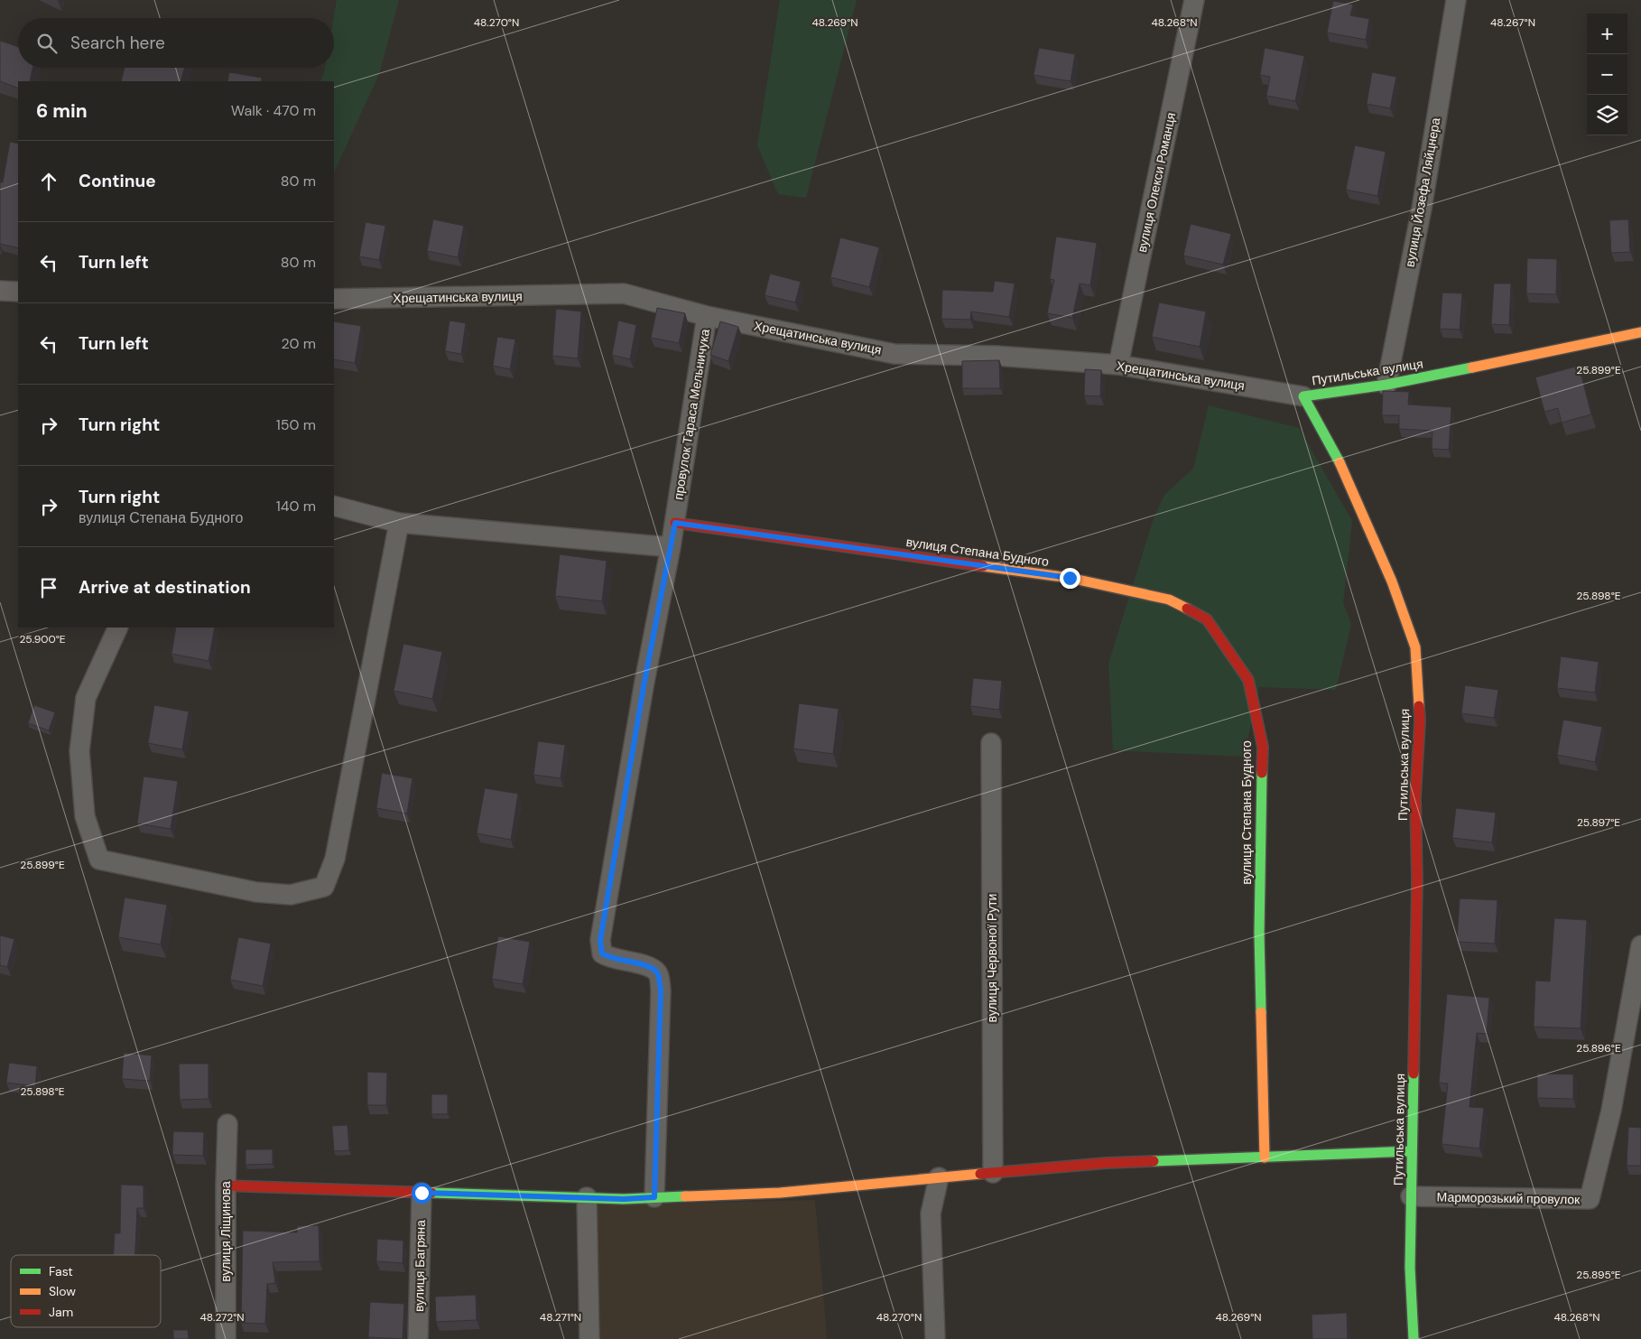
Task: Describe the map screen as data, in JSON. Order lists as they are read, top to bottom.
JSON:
{
  "streets": {
    "street": [
      "вулиця Олекси Романця",
      "вулиця Йозефа Ляйцнера",
      "Хрещатинська вулиця",
      "Путильська вулиця",
      "провулок Тараса Мельничука",
      "вулиця Степана Будного",
      "вулиця Червоної Рути",
      "Марморозький провулок",
      "вулиця Ліщинова",
      "вулиця Багряна"
    ]
  },
  "crossings": [
    ["вулиця Олекси Романця", "Хрещатинська вулиця"],
    ["вулиця Йозефа Ляйцнера", "Путильська вулиця"],
    ["Хрещатинська вулиця", "Путильська вулиця"],
    ["Хрещатинська вулиця", "провулок Тараса Мельничука"],
    ["Путильська вулиця", "Марморозький провулок"],
    ["провулок Тараса Мельничука", "вулиця Степана Будного"]
  ],
  "legend": ["Fast", "Slow", "Jam"],
  "page": {
    "map_buttons": ["+", "−"],
    "search": "Search here",
    "heading": ["6 min", "Walk · 470 m"],
    "list": [
      ["Continue", "80 m"],
      ["Turn left", "80 m"],
      ["Turn left", "20 m"],
      ["Turn right", "150 m"],
      ["Turn right", "вулиця Степана Будного", "140 m"],
      "Arrive at destination"
    ]
  },
  "coordinates": [
    "48.270°N",
    "48.269°N",
    "48.268°N",
    "48.267°N",
    "25.899°E",
    "25.898°E",
    "25.900°E",
    "25.897°E",
    "25.896°E",
    "25.895°E",
    "48.272°N",
    "48.271°N"
  ]
}
